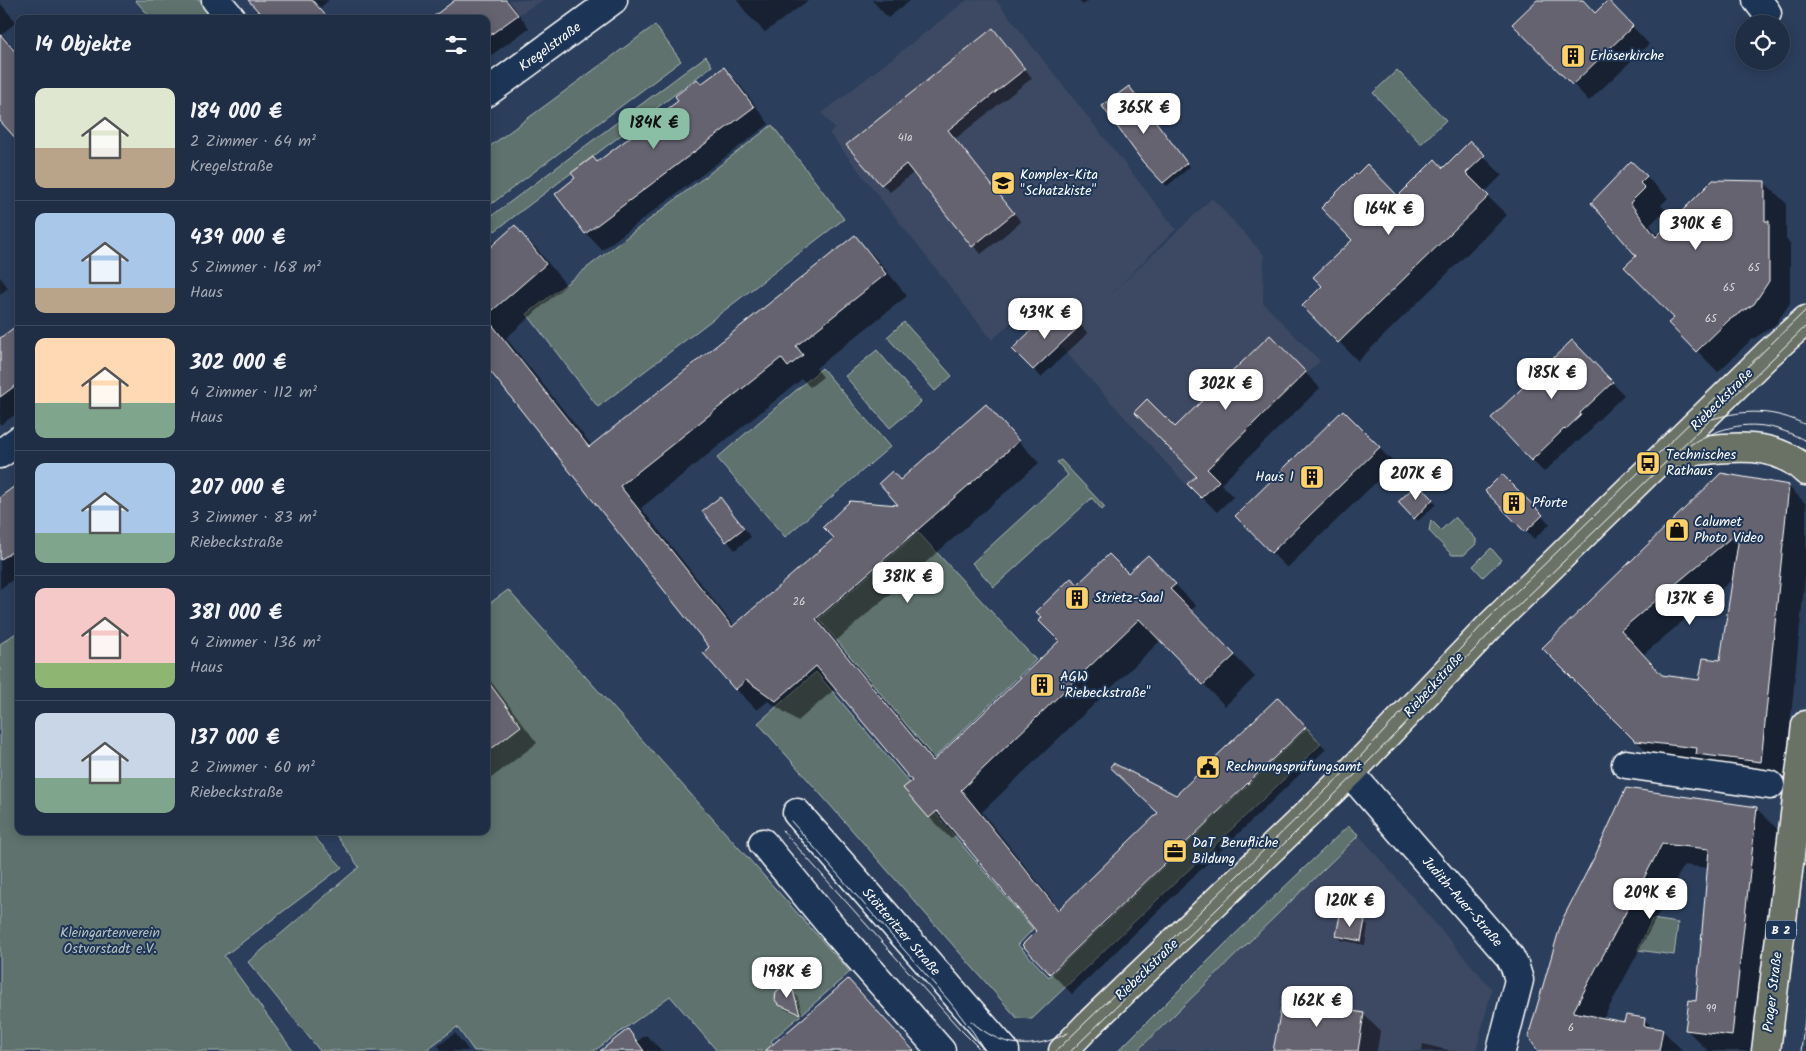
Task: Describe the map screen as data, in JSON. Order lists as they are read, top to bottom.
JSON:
{
  "streets": {
    "main road": ["Riebeckstraße", "B 2", "Prager Straße"],
    "street": ["Kregelstraße", "Judith-Auer-Straße", "Stötteritzer Straße"]
  },
  "crossings": [
    ["Riebeckstraße", "Judith-Auer-Straße"]
  ],
  "parks": ["Kleingartenverein Ostvorstadt e.V."],
  "places": {
    "building": [
      "Erlöserkirche",
      "Haus 1",
      "Pforte",
      "Strietz-Saal",
      "AGW \"Riebeckstraße\""
    ],
    "school or university": ["Komplex-Kita \"Schatzkiste\""],
    "bus stop": ["Technisches Rathaus"],
    "shop": ["Calumet Photo Video"],
    "public building": ["Rechnungsprüfungsamt"],
    "office": ["DaT Berufliche Bildung"]
  },
  "house_numbers": [
    "41a",
    "65",
    "65",
    "65",
    "26",
    "99",
    "6"
  ],
  "page": {
    "heading": "14 Objekte",
    "list": [
      {
        "name": "184 000 €",
        "note": "2 Zimmer · 64 m² · Kregelstraße"
      },
      {
        "name": "439 000 €",
        "note": "5 Zimmer · 168 m² · Haus"
      },
      {
        "name": "302 000 €",
        "note": "4 Zimmer · 112 m² · Haus"
      },
      {
        "name": "207 000 €",
        "note": "3 Zimmer · 83 m² · Riebeckstraße"
      },
      {
        "name": "381 000 €",
        "note": "4 Zimmer · 136 m² · Haus"
      },
      {
        "name": "137 000 €",
        "note": "2 Zimmer · 60 m² · Riebeckstraße"
      }
    ],
    "price": [
      "365K €",
      "184K €",
      "164K €",
      "390K €",
      "439K €",
      "185K €",
      "302K €",
      "207K €",
      "381K €",
      "137K €",
      "209K €",
      "120K €",
      "198K €",
      "162K €"
    ]
  }
}
